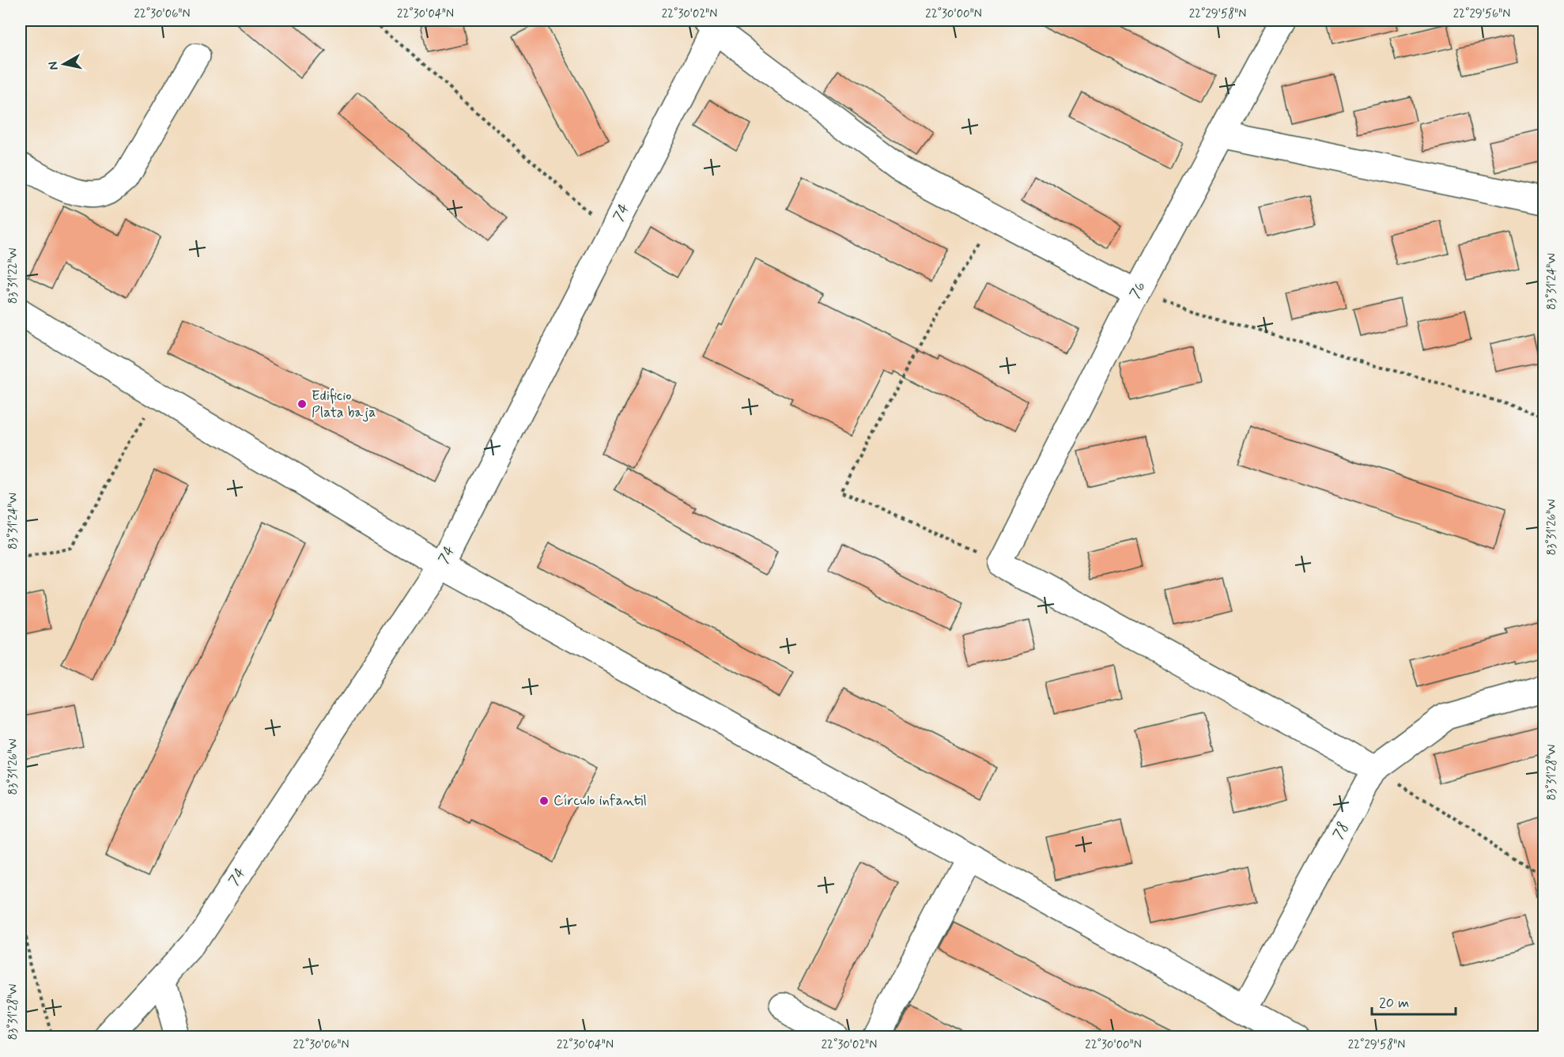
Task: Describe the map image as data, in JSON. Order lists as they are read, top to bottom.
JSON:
{
  "streets": {
    "street": ["74", "76", "78"]
  },
  "places": ["Edificio Plata baja", "Círculo infantil"],
  "scale_bar": "20 m",
  "north": "left",
  "coordinates": [
    "22°30'06\"N",
    "22°30'04\"N",
    "22°30'02\"N",
    "22°30'00\"N",
    "22°29'58\"N",
    "22°29'56\"N",
    "83°31'22\"W",
    "83°31'24\"W",
    "83°31'26\"W",
    "83°31'28\"W"
  ]
}
